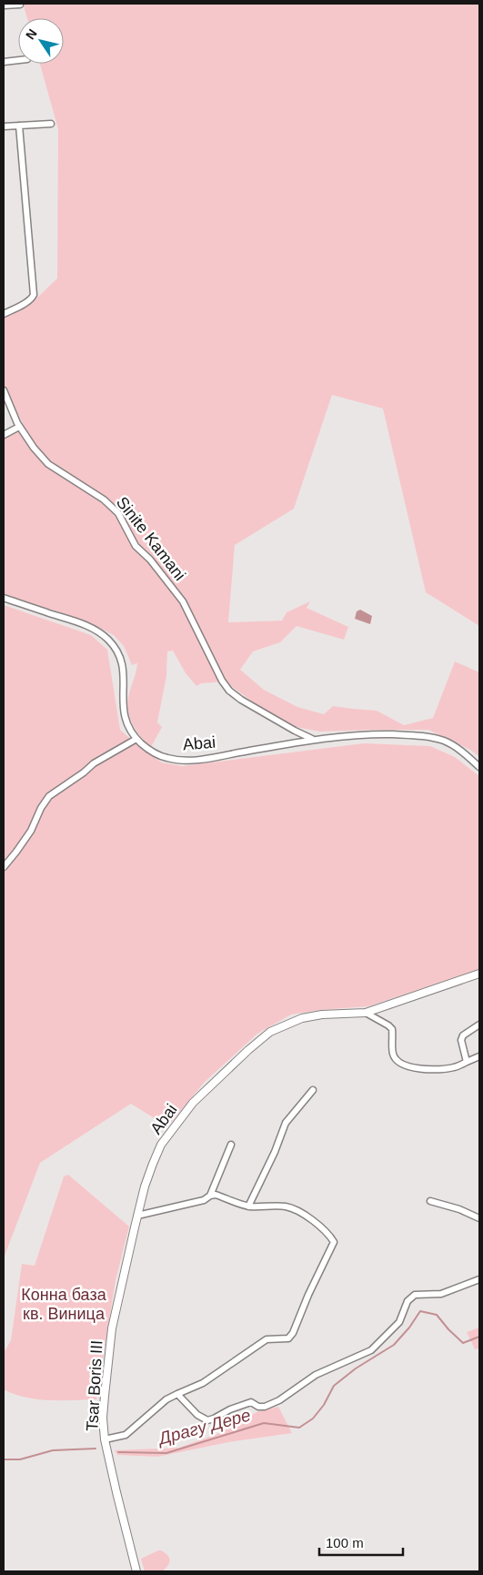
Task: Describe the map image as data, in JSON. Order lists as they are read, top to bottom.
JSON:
{
  "streets": {
    "street": ["Sinite Kamani", "Abai", "Tsar Boris III"]
  },
  "crossings": [
    ["Sinite Kamani", "Abai"],
    ["Abai", "Tsar Boris III"]
  ],
  "water": ["Драгу Дере"],
  "parks": ["Конна база кв. Виница"],
  "scale_bar": "100 m",
  "north": "top left"
}
